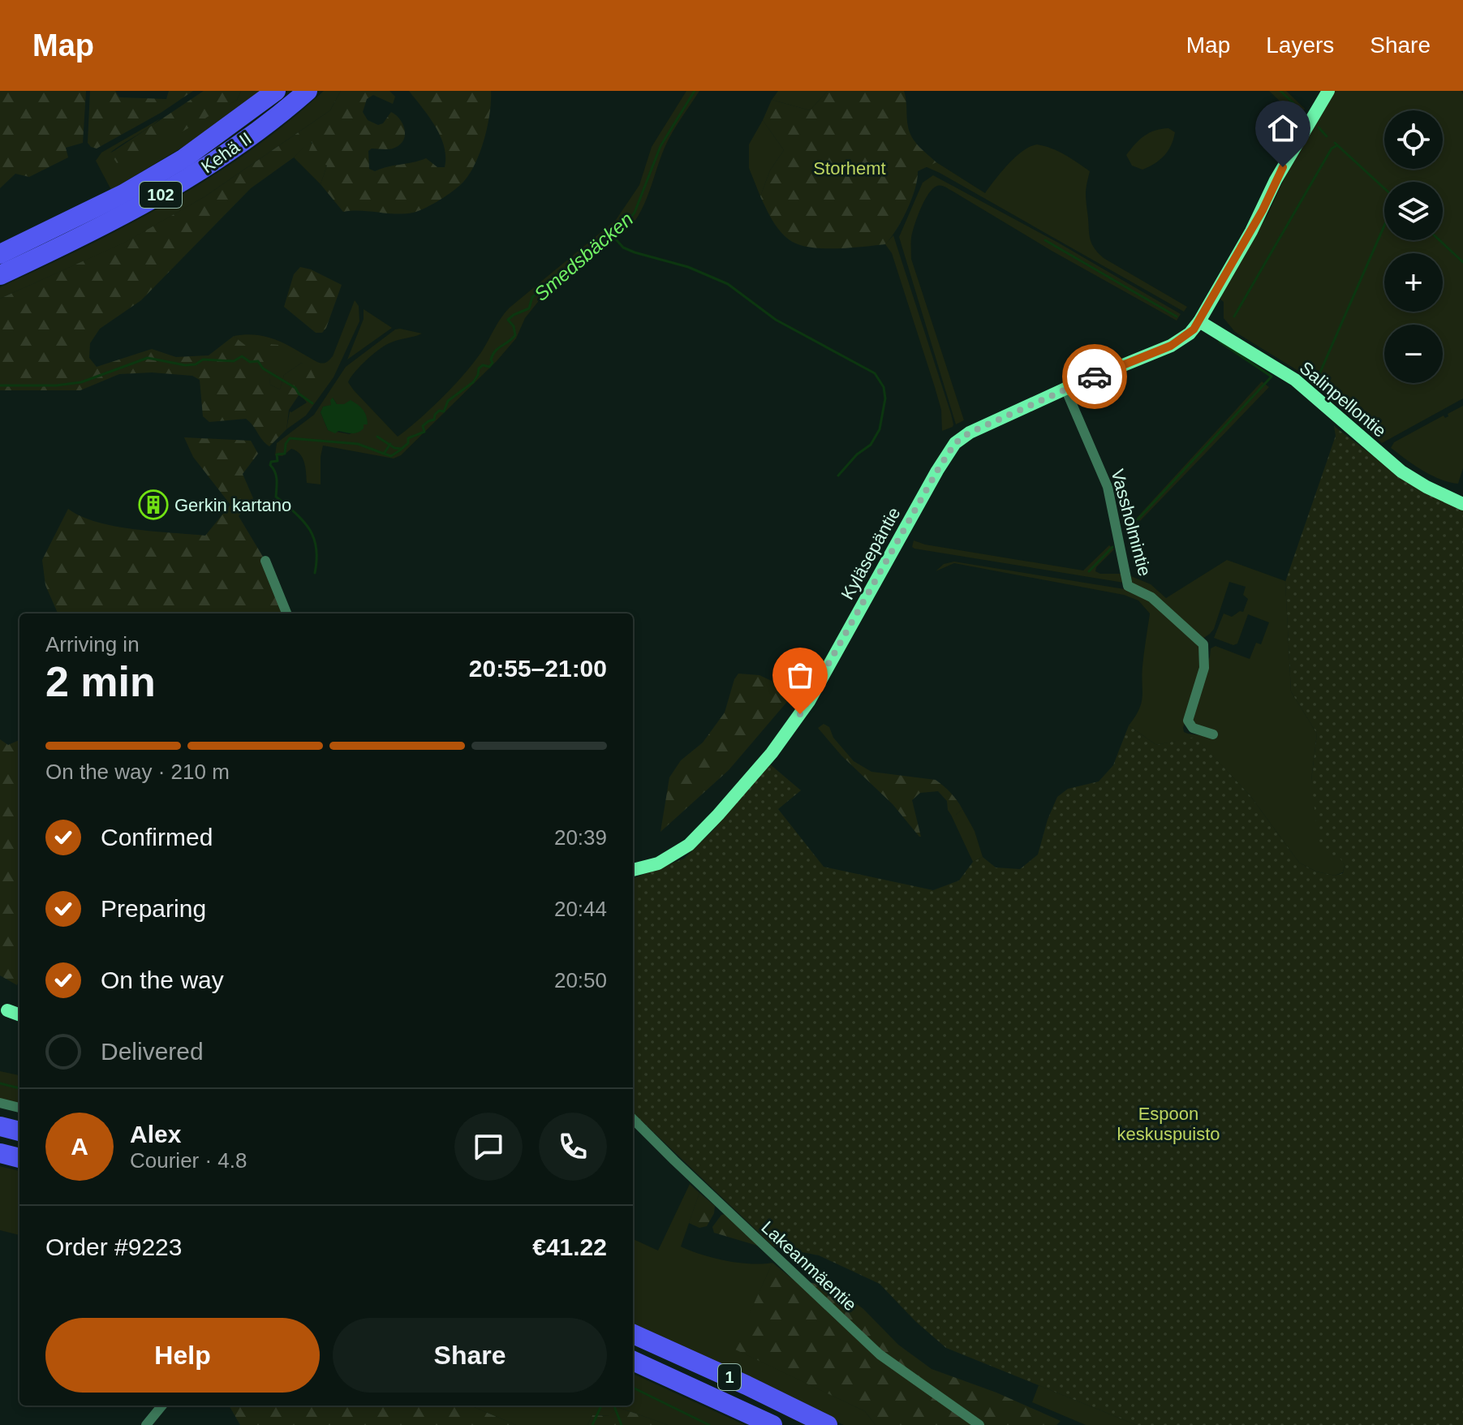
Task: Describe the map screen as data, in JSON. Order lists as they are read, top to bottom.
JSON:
{
  "streets": {
    "highway": ["Kehä II", "102", "1"],
    "main road": ["Salinpellontie", "Kyläsepäntie"],
    "street": ["Vassholmintie", "Lakeanmäentie"]
  },
  "crossings": [
    ["Salinpellontie", "Kyläsepäntie"],
    ["Vassholmintie", "Kyläsepäntie"]
  ],
  "water": ["Smedsbäcken"],
  "parks": ["Storhemt", "Espoon keskuspuisto"],
  "places": {
    "building": ["Gerkin kartano"]
  },
  "page": {
    "header": "Map",
    "nav": ["Map", "Layers", "Share"],
    "map_buttons": ["+", "−"],
    "heading": ["2 min", "Arriving in", "20:55–21:00"],
    "panel": [
      "Alex",
      "Courier · 4.8",
      "Order #9223",
      "€41.22"
    ],
    "bar": "On the way · 210 m",
    "list": [
      ["Confirmed", "20:39"],
      ["Preparing", "20:44"],
      ["On the way", "20:50"],
      "Delivered"
    ],
    "round": "A",
    "buttons": ["Help", "Share"]
  }
}
